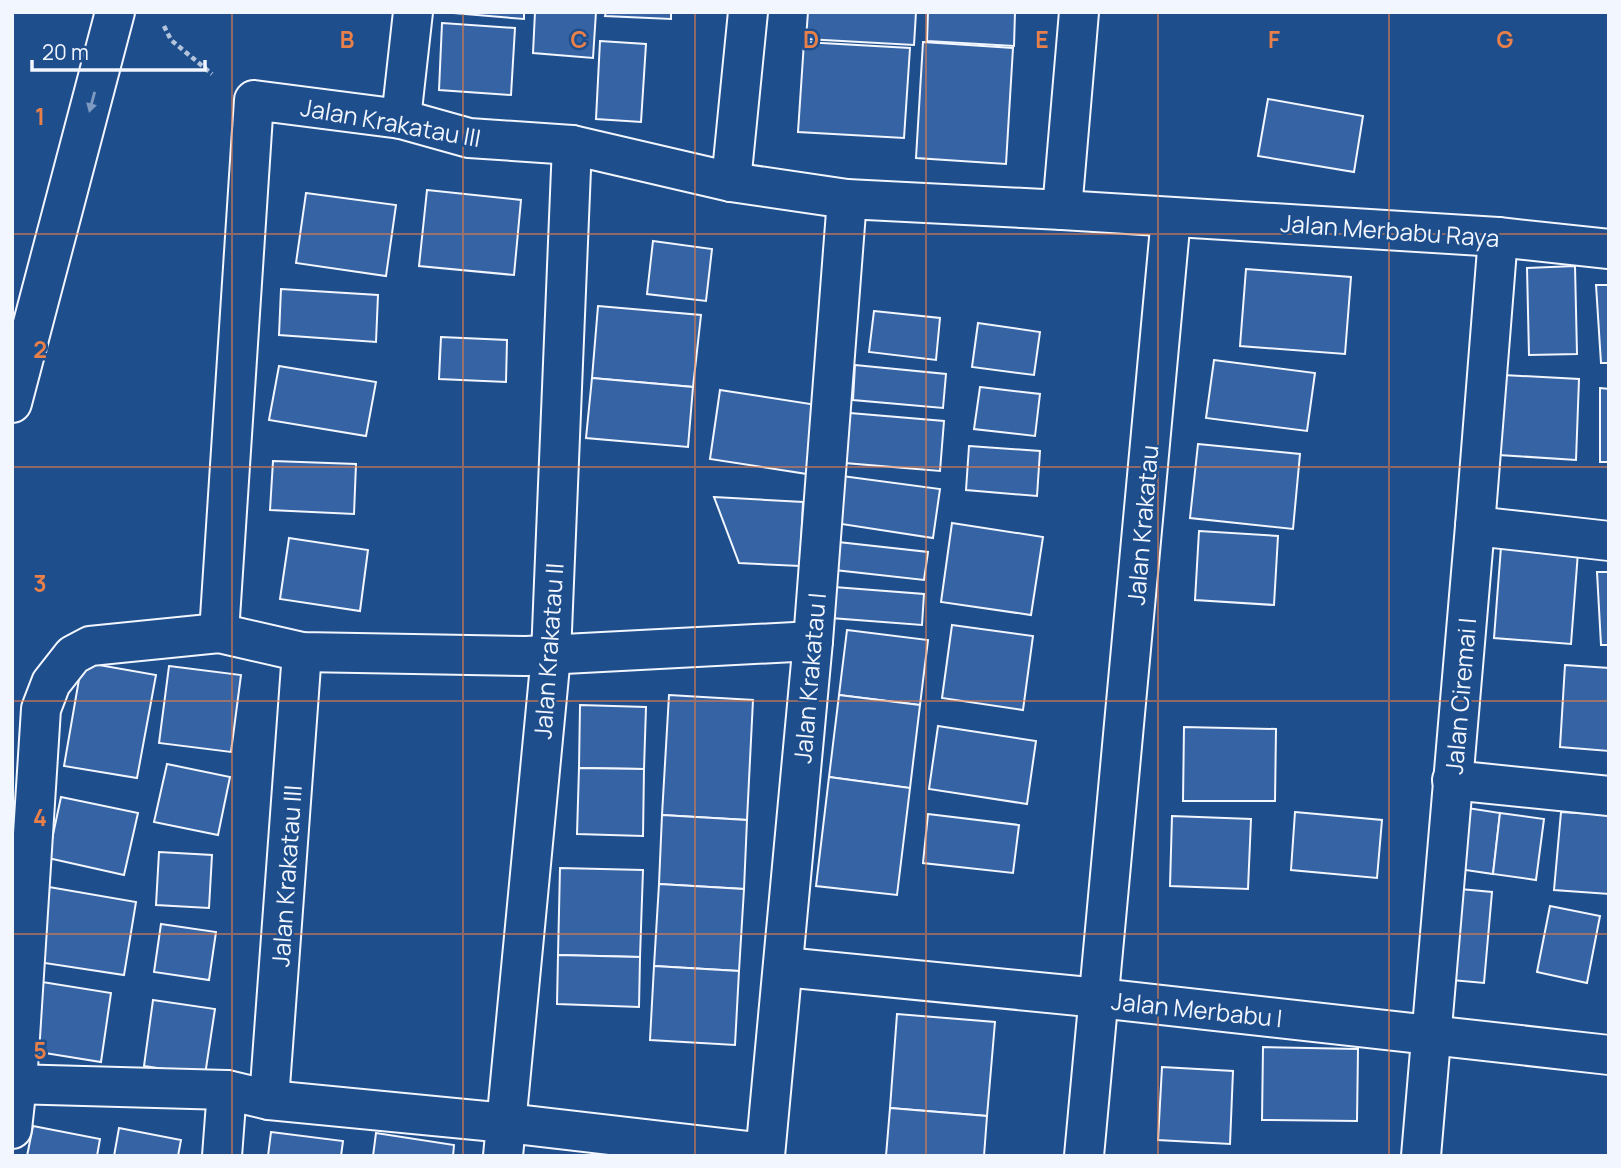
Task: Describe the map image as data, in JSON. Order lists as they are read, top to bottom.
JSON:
{
  "streets": {
    "street": [
      "Jalan Krakatau III",
      "Jalan Merbabu Raya",
      "Jalan Krakatau",
      "Jalan Krakatau II",
      "Jalan Krakatau I",
      "Jalan Ciremai I",
      "Jalan Merbabu I"
    ]
  },
  "crossings": [
    ["Jalan Krakatau III", "Jalan Krakatau II"],
    ["Jalan Krakatau III", "Jalan Krakatau I"],
    ["Jalan Merbabu Raya", "Jalan Krakatau"],
    ["Jalan Merbabu Raya", "Jalan Ciremai I"],
    ["Jalan Krakatau", "Jalan Merbabu I"],
    ["Jalan Krakatau I", "Jalan Merbabu I"],
    ["Jalan Ciremai I", "Jalan Merbabu I"]
  ],
  "scale_bar": "20 m",
  "grid": {
    "columns": [
      "B",
      "C",
      "D",
      "E",
      "F",
      "G"
    ],
    "rows": [
      "1",
      "2",
      "3",
      "4",
      "5"
    ]
  }
}
